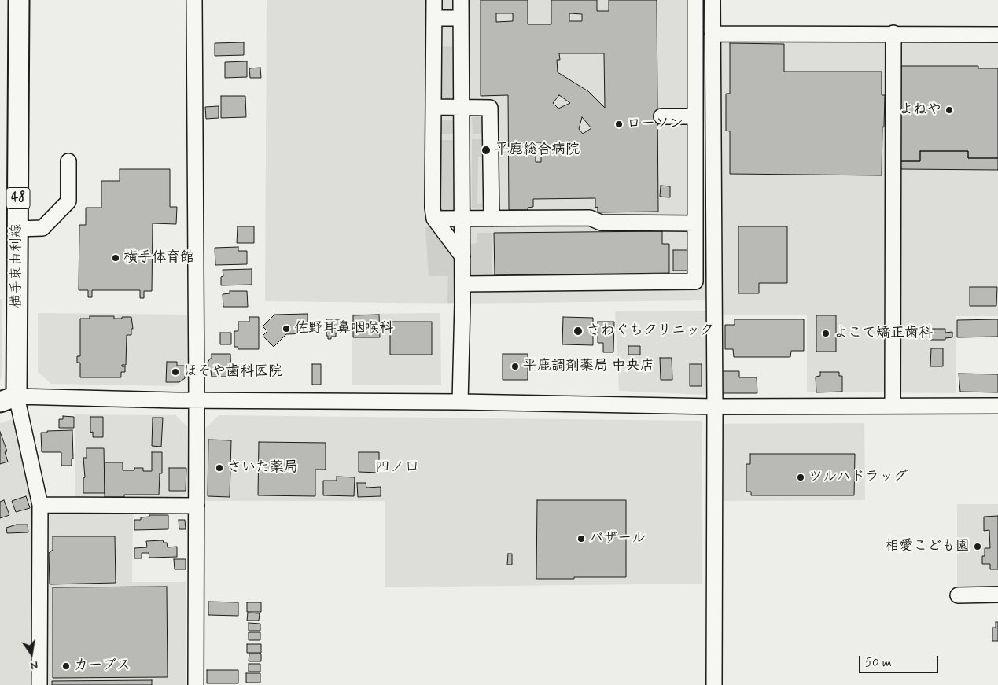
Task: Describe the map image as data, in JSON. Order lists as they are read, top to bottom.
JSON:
{
  "streets": {
    "main road": ["48", "横手東由利線"]
  },
  "districts": ["四ノ口"],
  "places": [
    "よねや",
    "ローソン",
    "平鹿総合病院",
    "横手体育館",
    "佐野耳鼻咽喉科",
    "さわぐちクリニック",
    "よこて矯正歯科",
    "平鹿調剤薬局 中央店",
    "ほそや歯科医院",
    "さいた薬局",
    "ツルハドラッグ",
    "バザール",
    "相愛こども園",
    "カーブス"
  ],
  "scale_bar": "50 m",
  "north": "bottom"
}
